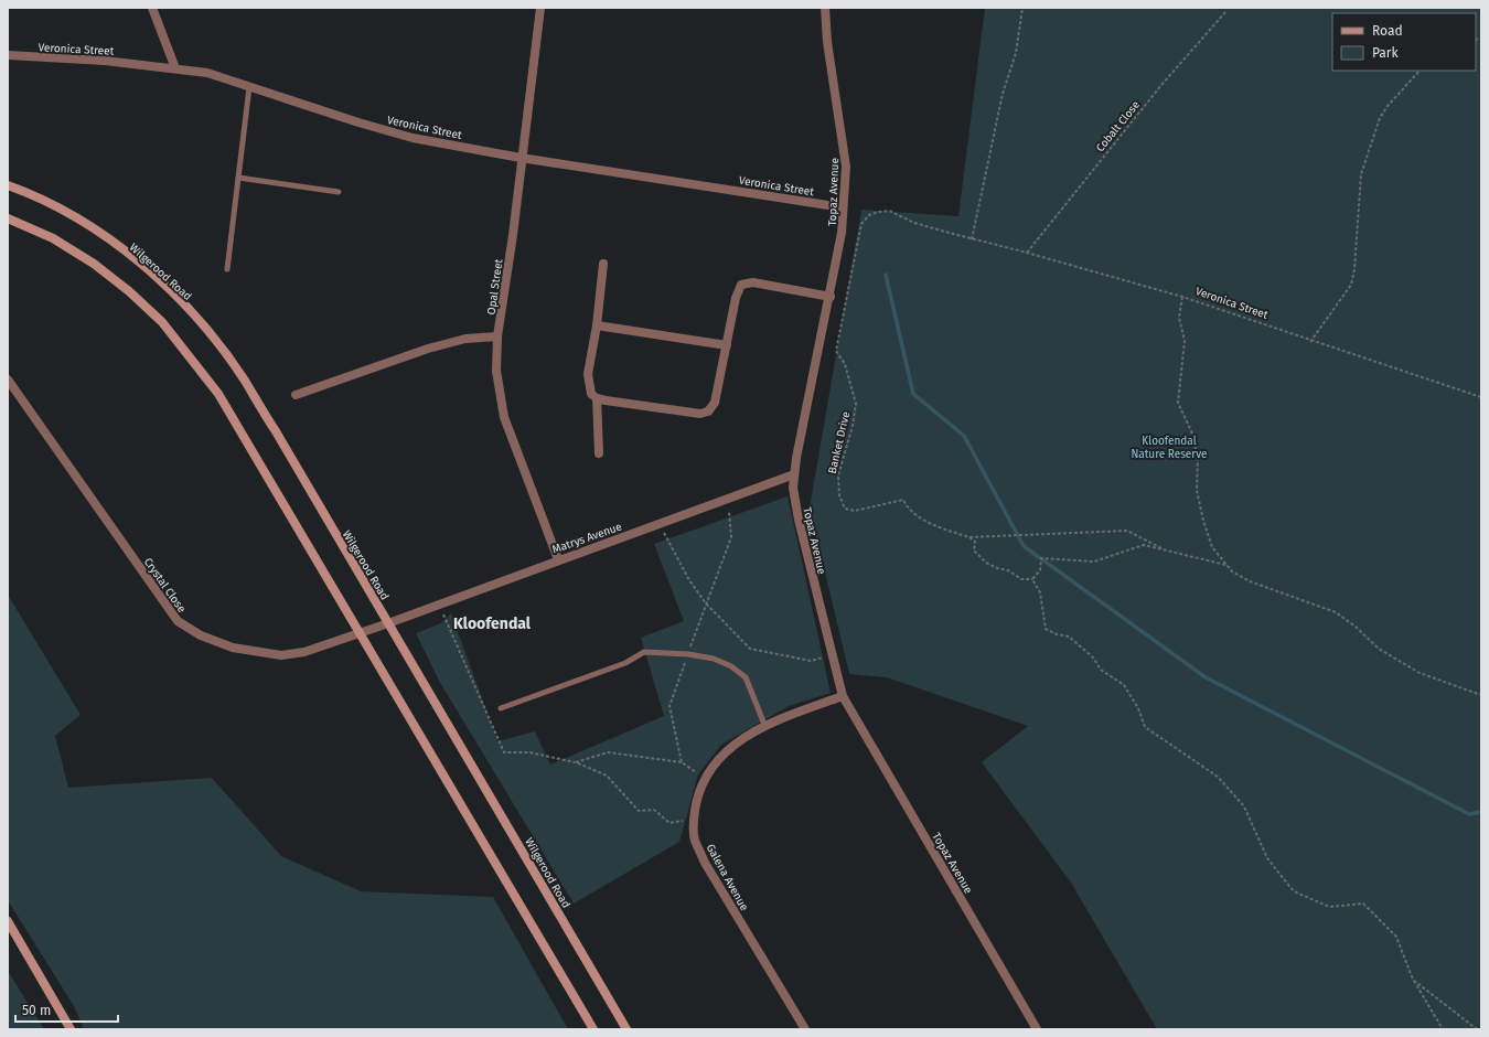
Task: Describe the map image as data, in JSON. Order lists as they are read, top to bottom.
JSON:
{
  "streets": {
    "street": [
      "Veronica Street",
      "Topaz Avenue",
      "Wilgerood Road",
      "Opal Street",
      "Matrys Avenue",
      "Crystal Close",
      "Galena Avenue"
    ],
    "path": ["Cobalt Close", "Banket Drive"]
  },
  "crossings": [
    ["Veronica Street", "Cobalt Close"],
    ["Veronica Street", "Topaz Avenue"],
    ["Veronica Street", "Opal Street"],
    ["Veronica Street", "Banket Drive"],
    ["Topaz Avenue", "Matrys Avenue"],
    ["Topaz Avenue", "Galena Avenue"],
    ["Wilgerood Road", "Matrys Avenue"],
    ["Wilgerood Road", "Crystal Close"],
    ["Opal Street", "Matrys Avenue"],
    ["Matrys Avenue", "Crystal Close"]
  ],
  "districts": ["Kloofendal"],
  "parks": ["Kloofendal Nature Reserve"],
  "legend": ["Road", "Park"],
  "scale_bar": "50 m"
}
